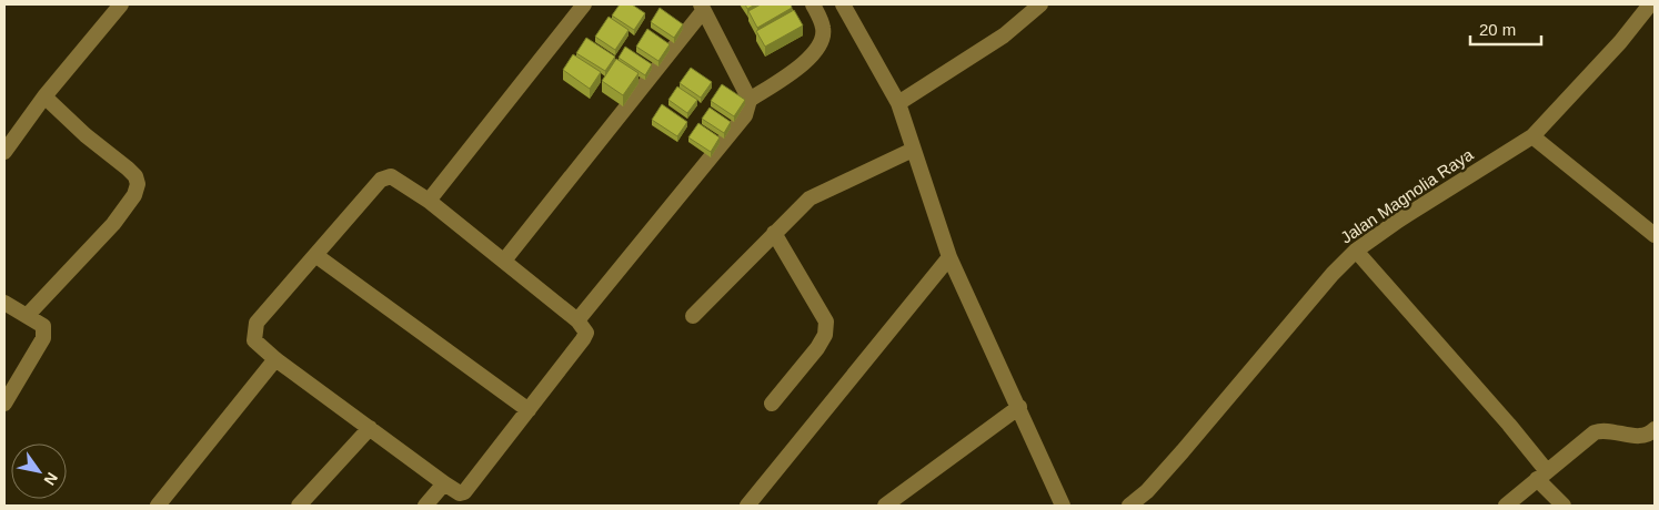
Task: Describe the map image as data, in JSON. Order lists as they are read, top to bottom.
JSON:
{
  "streets": {
    "street": ["Jalan Magnolia Raya"]
  },
  "scale_bar": "20 m",
  "north": "bottom right"
}
